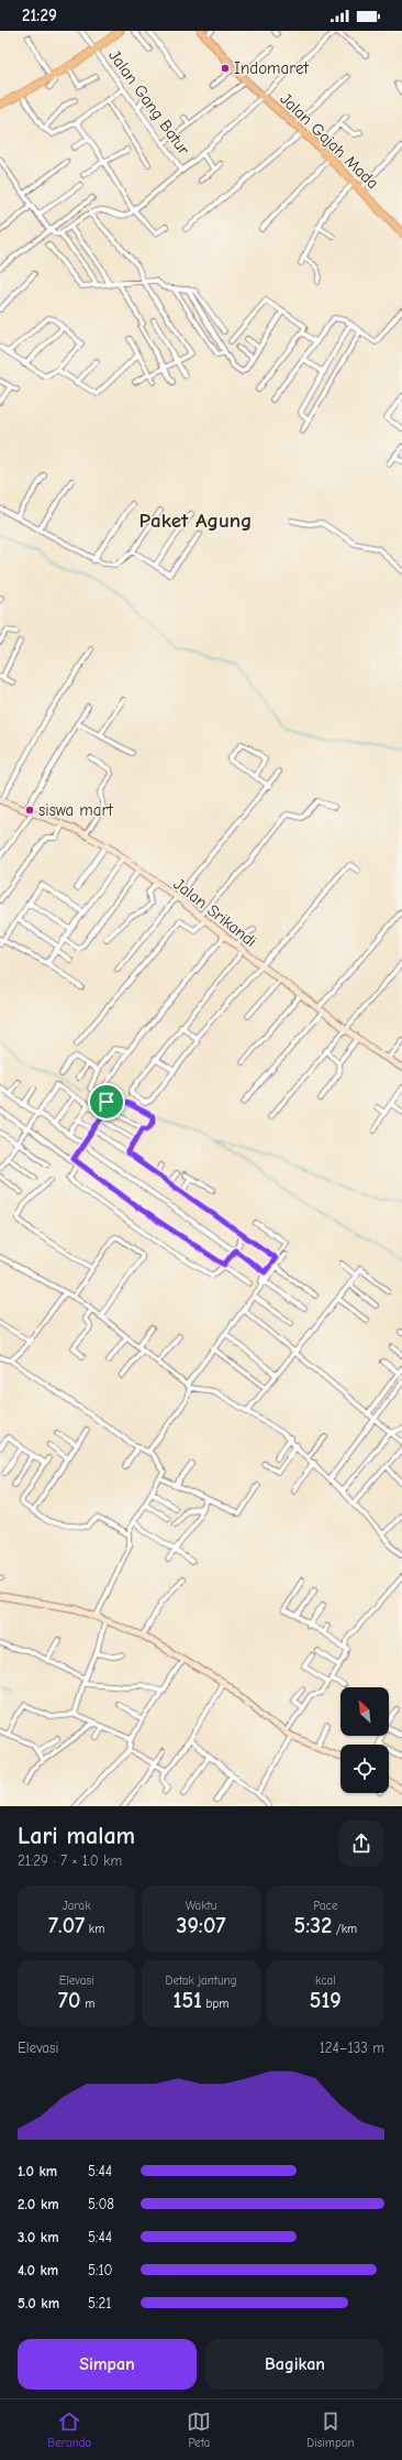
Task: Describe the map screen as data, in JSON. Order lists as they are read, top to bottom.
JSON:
{
  "streets": {
    "highway": ["Jalan Gajah Mada"],
    "street": ["Jalan Gang Batur", "Jalan Srikandi"]
  },
  "crossings": [
    ["Jalan Gang Batur", "Jalan Gajah Mada"]
  ],
  "districts": ["Paket Agung"],
  "places": ["Indomaret", "siswa mart"],
  "north": "top left",
  "page": {
    "status": "21:29",
    "heading": ["Lari malam", "21:29 · 7 × 1.0 km"],
    "stats": [
      ["Jarak", "7.07 km"],
      ["Waktu", "39:07"],
      ["Pace", "5:32 /km"],
      ["Elevasi", "70 m"],
      ["Detak jantung", "151 bpm"],
      ["kcal", "519"]
    ],
    "chart": ["Elevasi", "124–133 m"],
    "list": [
      {
        "name": "1.0 km",
        "note": "5:44"
      },
      {
        "name": "2.0 km",
        "note": "5:08"
      },
      {
        "name": "3.0 km",
        "note": "5:44"
      },
      {
        "name": "4.0 km",
        "note": "5:10"
      },
      {
        "name": "5.0 km",
        "note": "5:21"
      }
    ],
    "buttons": ["Simpan", "Bagikan"],
    "tabs": ["Beranda", "Peta", "Disimpan"]
  }
}
